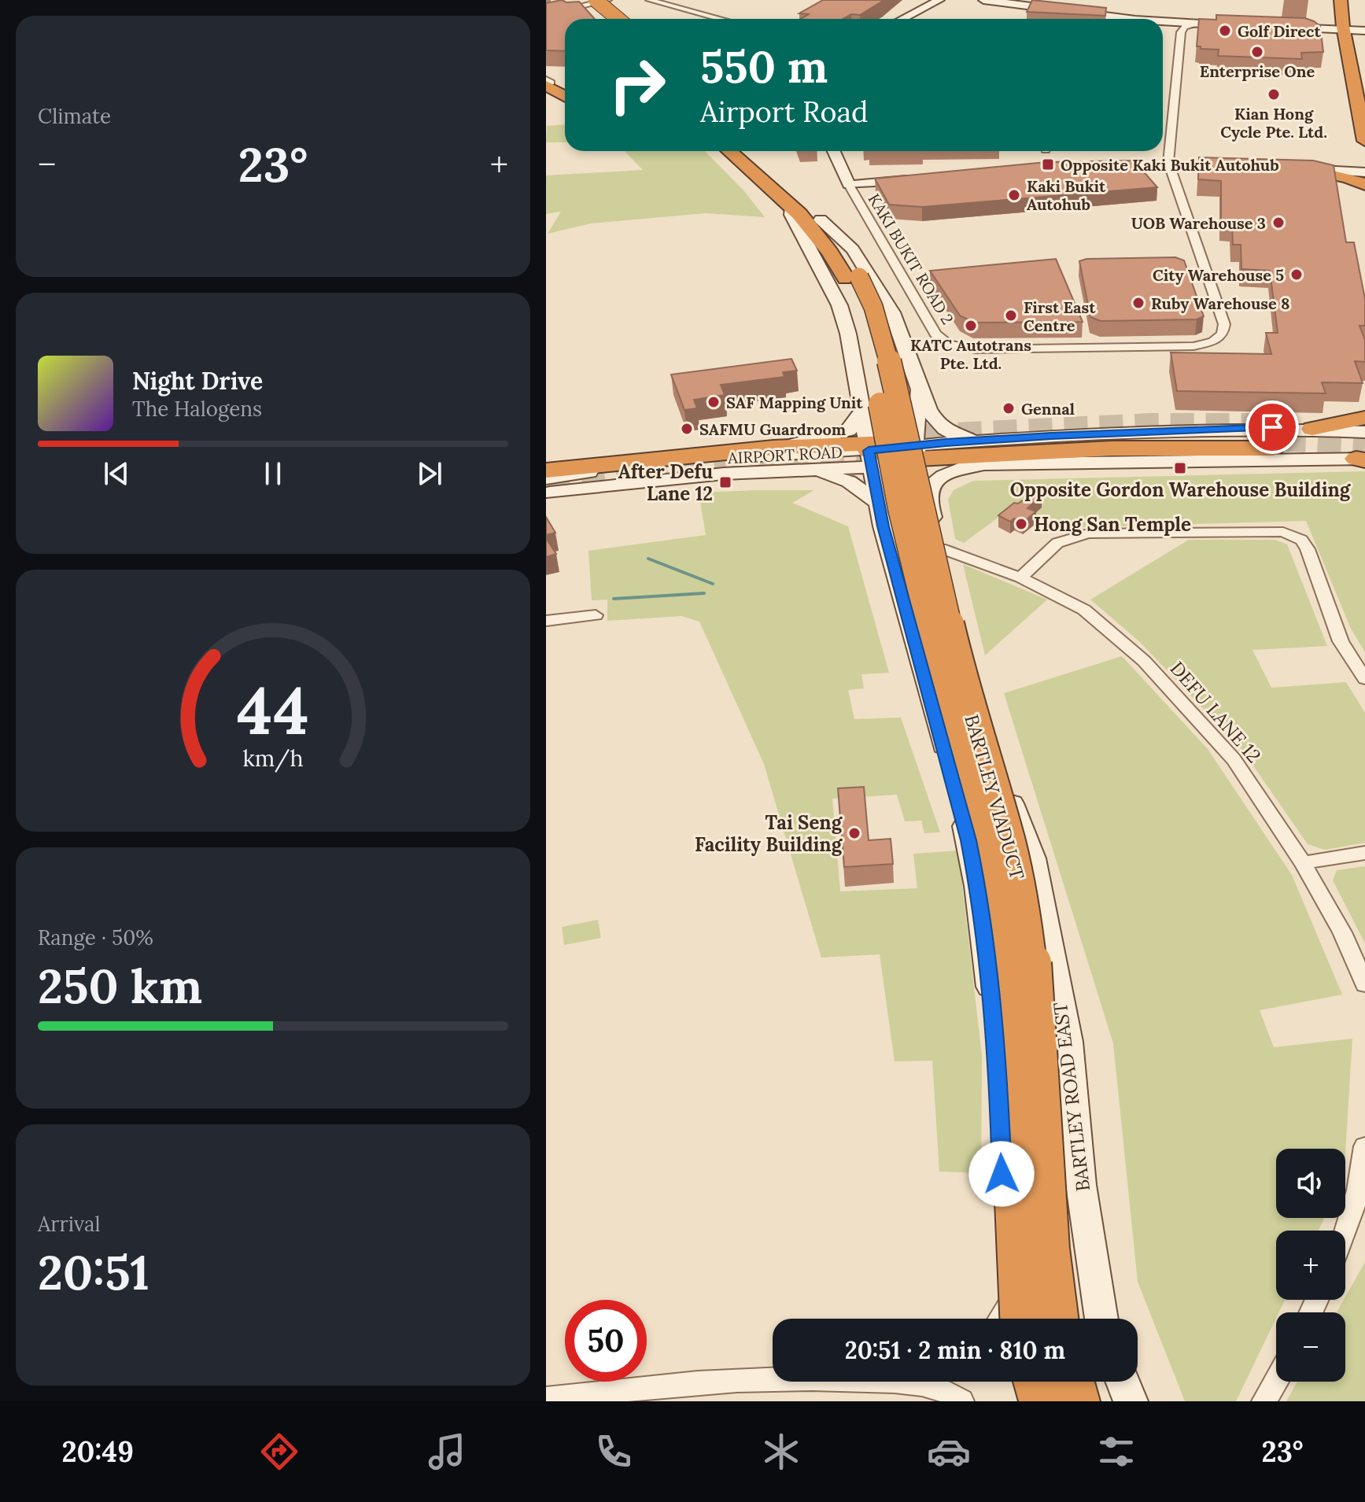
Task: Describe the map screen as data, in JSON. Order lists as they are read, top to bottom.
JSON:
{
  "streets": {
    "highway": ["BARTLEY VIADUCT"],
    "main road": ["AIRPORT ROAD", "BARTLEY ROAD EAST"],
    "street": ["KAKI BUKIT ROAD 2", "DEFU LANE 12"]
  },
  "crossings": [
    ["DEFU LANE 12", "BARTLEY ROAD EAST"]
  ],
  "places": {
    "other": [
      "Golf Direct",
      "Enterprise One",
      "Kian Hong Cycle Pte. Ltd.",
      "Kaki Bukit Autohub",
      "UOB Warehouse 3",
      "City Warehouse 5",
      "Ruby Warehouse 8",
      "First East Centre",
      "KATC Autotrans Pte. Ltd.",
      "SAF Mapping Unit",
      "Gennal",
      "SAFMU Guardroom",
      "Hong San Temple",
      "Tai Seng Facility Building"
    ],
    "transit": ["Opposite Kaki Bukit Autohub", "Opposite Gordon Warehouse Building", "After Defu Lane 12"]
  },
  "page": {
    "tile": [
      "Climate",
      ["Range · 50%", "250 km"],
      ["Arrival", "20:51"]
    ],
    "turn": ["550 m", "Airport Road"],
    "heat": ["−", "23°", "+"],
    "song": ["Night Drive", "The Halogens"],
    "map_buttons": ["+", "−"],
    "limit": "50",
    "trip": "20:51 · 2 min · 810 m",
    "tabs": ["20:49", "23°"],
    "gauge": ["44", "km/h"]
  }
}
